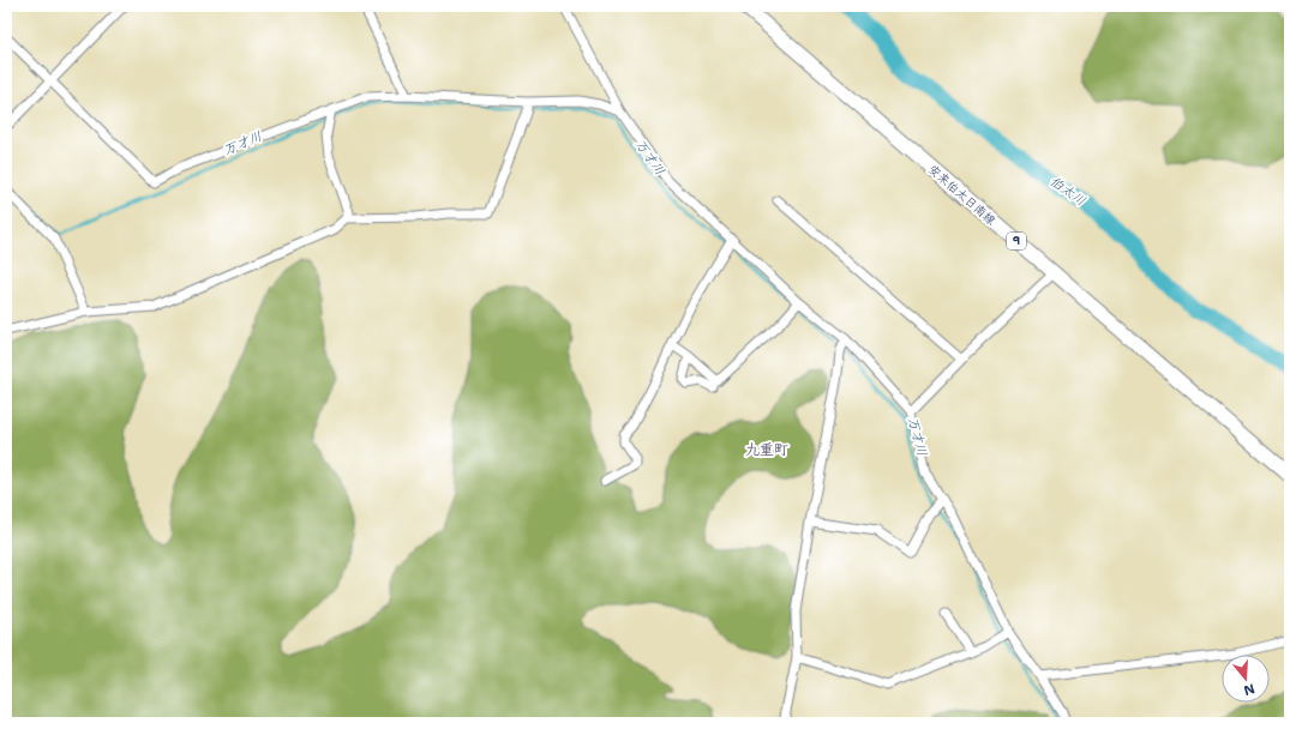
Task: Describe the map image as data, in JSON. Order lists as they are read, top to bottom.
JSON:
{
  "streets": {
    "main road": ["安来伯太日南線", "9"]
  },
  "districts": ["九重町"],
  "water": ["万才川", "伯太川"],
  "north": "bottom"
}
